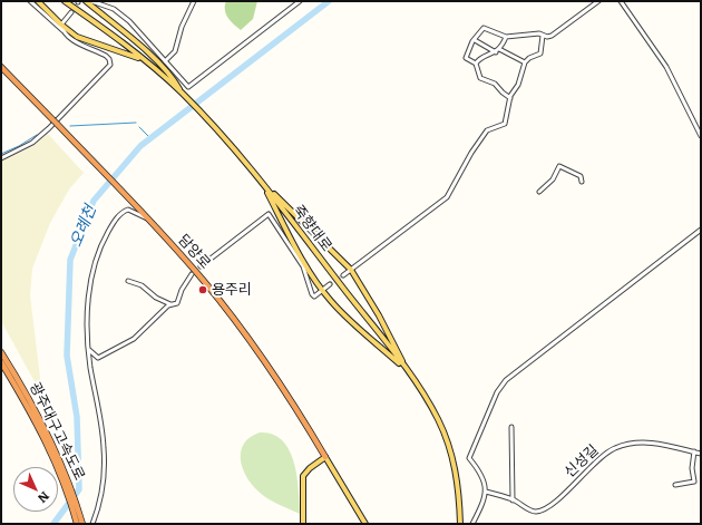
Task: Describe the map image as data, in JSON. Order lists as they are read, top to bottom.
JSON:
{
  "streets": {
    "highway": ["담양로", "광주대구고속도로"],
    "main road": ["죽향대로"],
    "street": ["신성길"]
  },
  "water": ["오례천"],
  "places": ["용주리"],
  "north": "bottom right"
}
